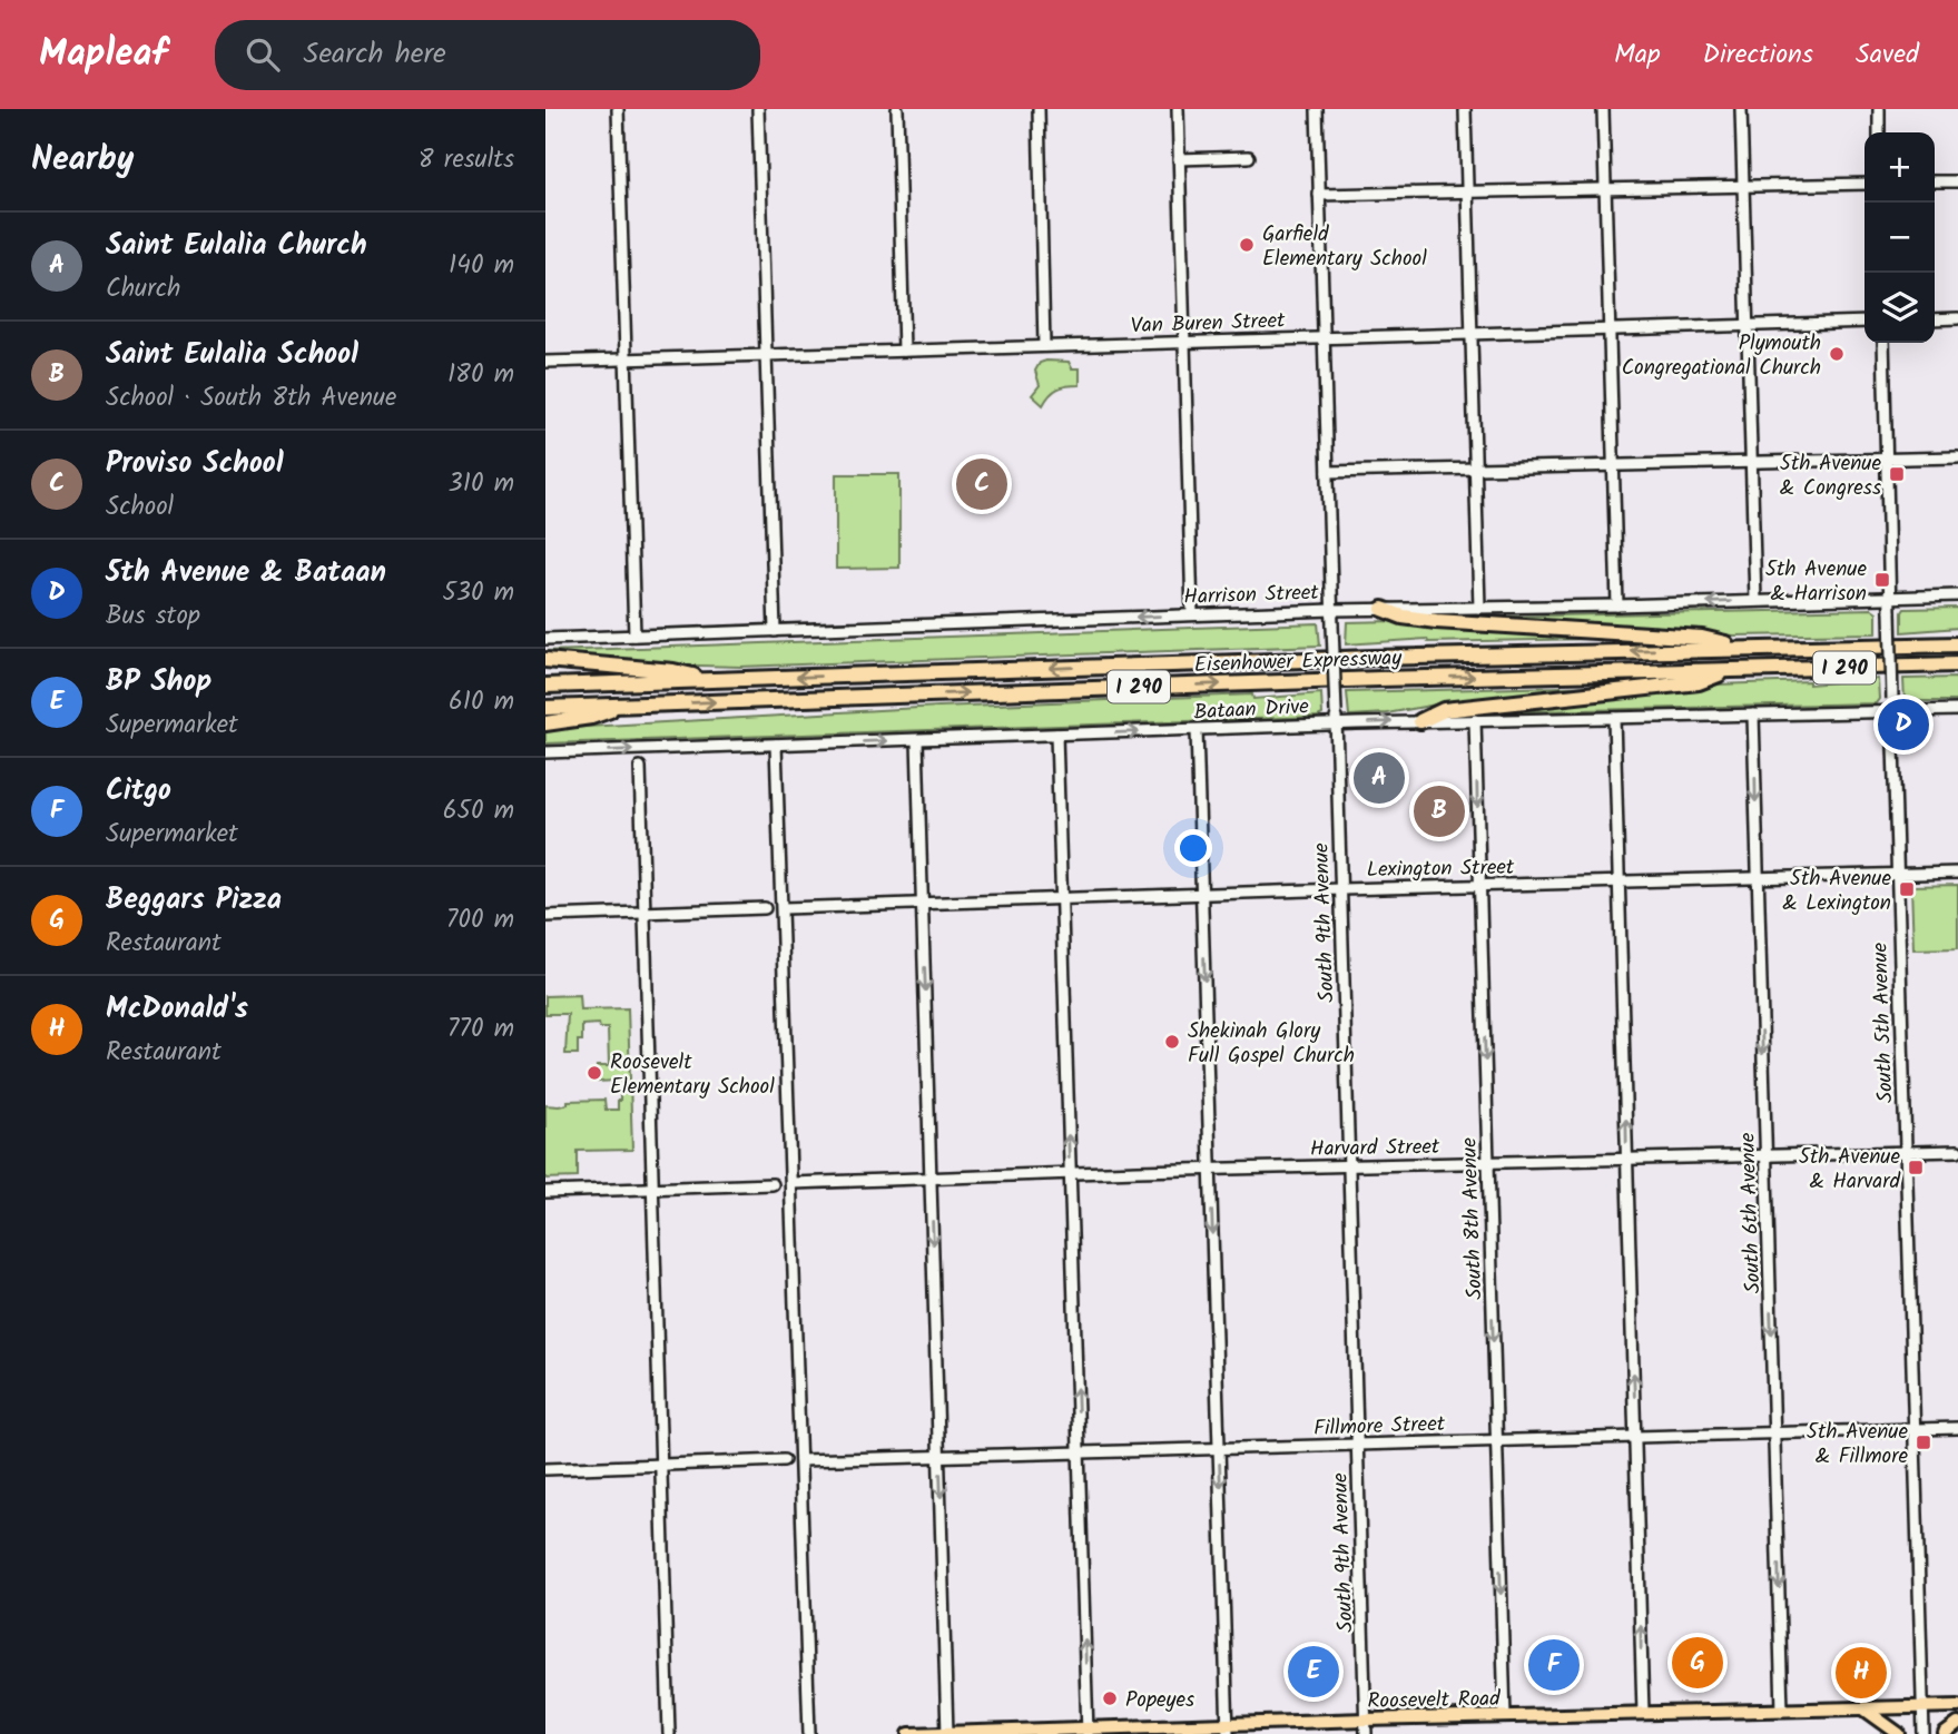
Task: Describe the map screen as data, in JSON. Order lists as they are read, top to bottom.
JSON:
{
  "streets": {
    "highway": ["Eisenhower Expressway", "I 290"],
    "main road": ["Roosevelt Road"],
    "street": [
      "Van Buren Street",
      "Harrison Street",
      "Bataan Drive",
      "Lexington Street",
      "South 9th Avenue",
      "South 5th Avenue",
      "Harvard Street",
      "South 6th Avenue",
      "South 8th Avenue",
      "Fillmore Street"
    ]
  },
  "crossings": [
    ["Van Buren Street", "South 9th Avenue"],
    ["Harrison Street", "South 9th Avenue"],
    ["Harrison Street", "South 5th Avenue"],
    ["Bataan Drive", "South 9th Avenue"],
    ["Bataan Drive", "South 5th Avenue"],
    ["Bataan Drive", "South 6th Avenue"],
    ["Bataan Drive", "South 8th Avenue"],
    ["Lexington Street", "South 9th Avenue"],
    ["Lexington Street", "South 5th Avenue"],
    ["Lexington Street", "South 6th Avenue"],
    ["Lexington Street", "South 8th Avenue"],
    ["South 9th Avenue", "Harvard Street"],
    ["South 9th Avenue", "Fillmore Street"],
    ["South 9th Avenue", "Roosevelt Road"],
    ["South 5th Avenue", "Harvard Street"],
    ["South 5th Avenue", "Fillmore Street"],
    ["South 5th Avenue", "Roosevelt Road"],
    ["Harvard Street", "South 6th Avenue"],
    ["Harvard Street", "South 8th Avenue"],
    ["South 6th Avenue", "Fillmore Street"],
    ["South 6th Avenue", "Roosevelt Road"],
    ["South 8th Avenue", "Fillmore Street"],
    ["South 8th Avenue", "Roosevelt Road"]
  ],
  "one_way": [
    "Harrison Street",
    "Bataan Drive",
    "South 6th Avenue",
    "South 8th Avenue"
  ],
  "places": {
    "other": [
      "Garfield Elementary School",
      "Plymouth Congregational Church",
      "Shekinah Glory Full Gospel Church",
      "Roosevelt Elementary School",
      "Popeyes"
    ],
    "transit": [
      "5th Avenue & Congress",
      "5th Avenue & Harrison",
      "5th Avenue & Lexington",
      "5th Avenue & Harvard",
      "5th Avenue & Fillmore"
    ]
  },
  "page": {
    "header": "Mapleaf",
    "search": "Search here",
    "nav": ["Map", "Directions", "Saved"],
    "heading": ["Nearby", "8 results"],
    "map_buttons": ["+", "−"],
    "list": [
      {
        "mark": "A",
        "name": "Saint Eulalia Church",
        "note": "Church",
        "value": "140 m"
      },
      {
        "mark": "B",
        "name": "Saint Eulalia School",
        "note": "School · South 8th Avenue",
        "value": "180 m"
      },
      {
        "mark": "C",
        "name": "Proviso School",
        "note": "School",
        "value": "310 m"
      },
      {
        "mark": "D",
        "name": "5th Avenue & Bataan",
        "note": "Bus stop",
        "value": "530 m"
      },
      {
        "mark": "E",
        "name": "BP Shop",
        "note": "Supermarket",
        "value": "610 m"
      },
      {
        "mark": "F",
        "name": "Citgo",
        "note": "Supermarket",
        "value": "650 m"
      },
      {
        "mark": "G",
        "name": "Beggars Pizza",
        "note": "Restaurant",
        "value": "700 m"
      },
      {
        "mark": "H",
        "name": "McDonald's",
        "note": "Restaurant",
        "value": "770 m"
      }
    ],
    "pins": [
      "C",
      "D",
      "A",
      "B",
      "G",
      "F",
      "E",
      "H"
    ]
  }
}
